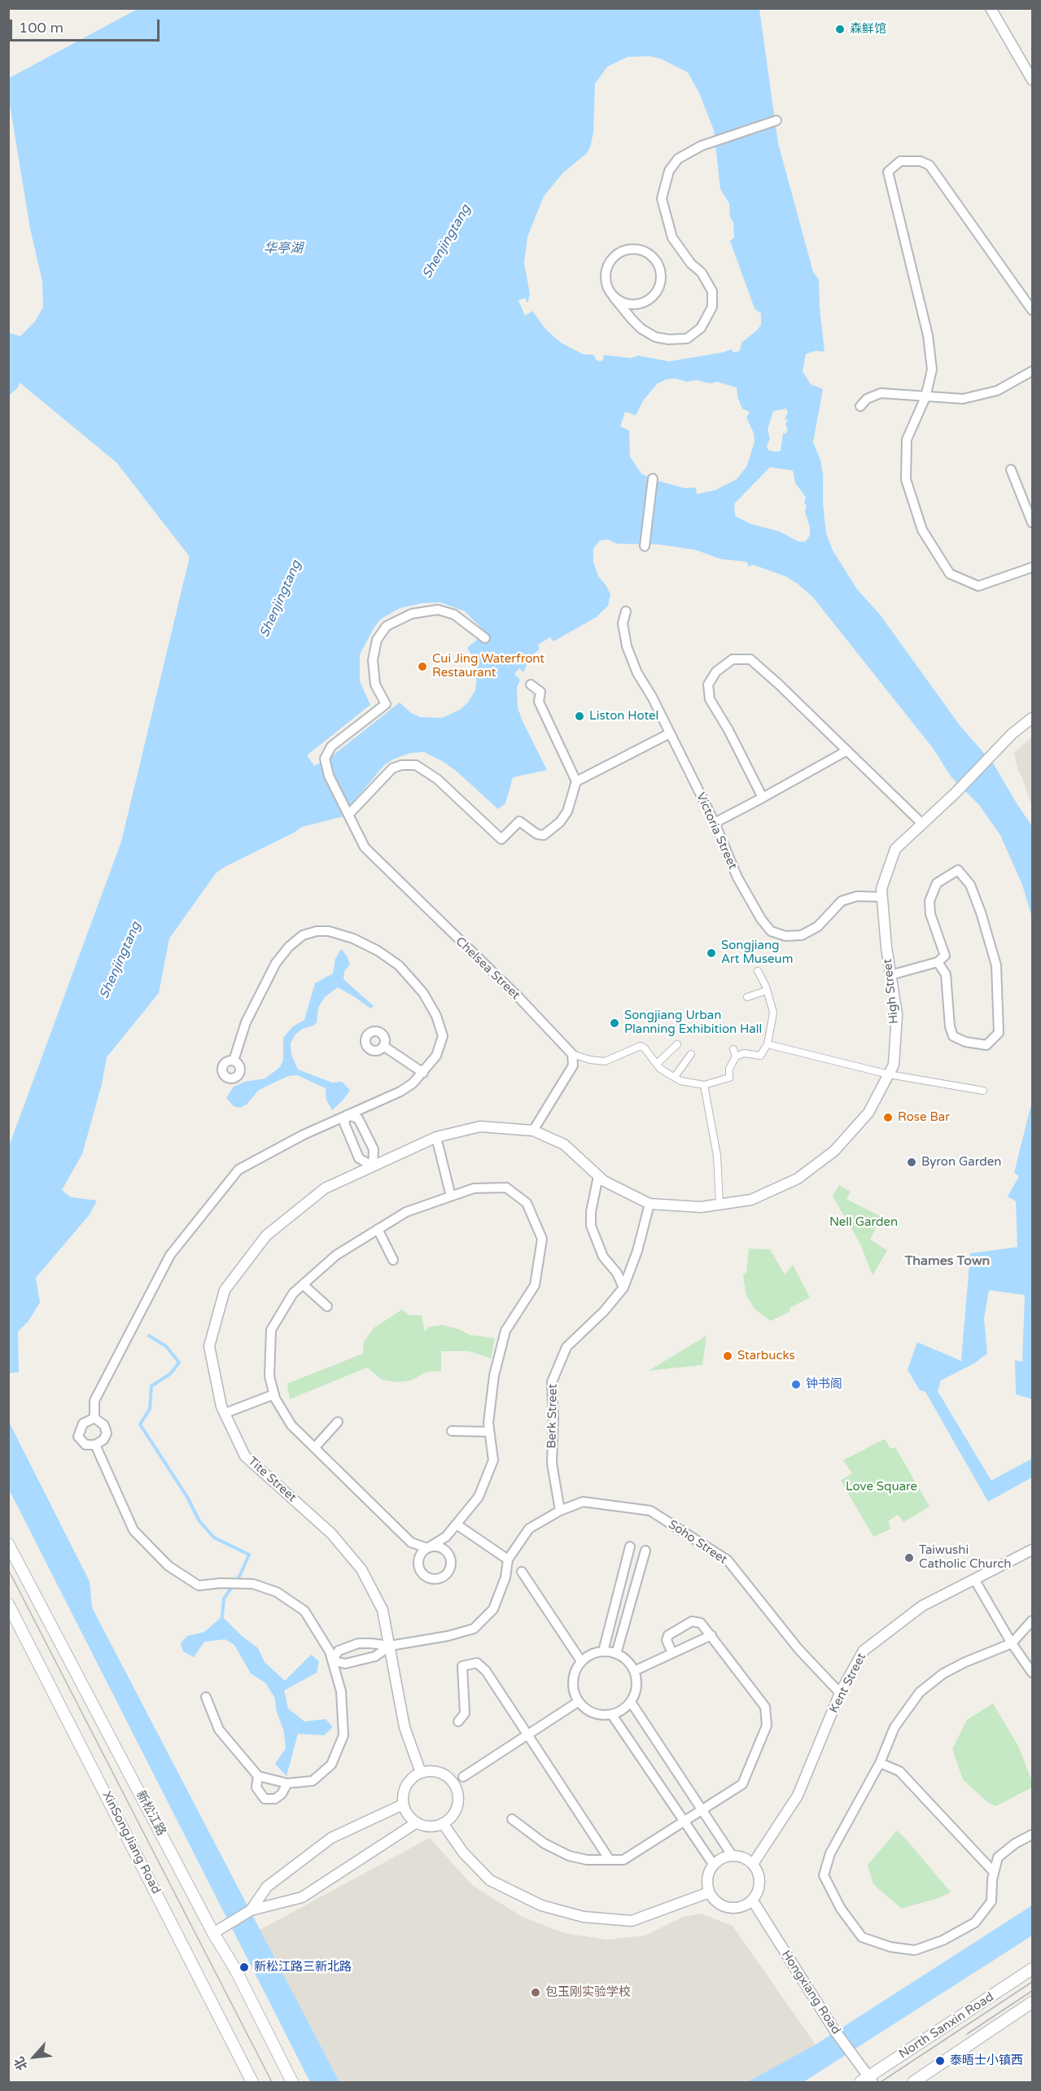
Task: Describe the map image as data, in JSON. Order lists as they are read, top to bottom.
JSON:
{
  "streets": {
    "main road": ["新松江路", "XinSongJiang Road", "North Sanxin Road"],
    "street": [
      "Victoria Street",
      "Chelsea Street",
      "High Street",
      "Berk Street",
      "Tite Street",
      "Soho Street",
      "Kent Street",
      "Hongxiang Road"
    ]
  },
  "crossings": [
    ["Victoria Street", "High Street"],
    ["High Street", "Berk Street"],
    ["High Street", "Tite Street"],
    ["Berk Street", "Soho Street"],
    ["Soho Street", "Kent Street"],
    ["Kent Street", "Hongxiang Road"],
    ["Hongxiang Road", "North Sanxin Road"]
  ],
  "districts": ["Thames Town"],
  "water": ["Shenjingtang", "华亭湖"],
  "parks": ["Nell Garden", "Love Square"],
  "places": [
    "森鲜馆",
    "Cui Jing Waterfront Restaurant",
    "Liston Hotel",
    "Songjiang Art Museum",
    "Songjiang Urban Planning Exhibition Hall",
    "Rose Bar",
    "Byron Garden",
    "Starbucks",
    "钟书阁",
    "Taiwushi Catholic Church",
    "新松江路三新北路",
    "包玉刚实验学校",
    "泰晤士小镇西"
  ],
  "scale_bar": "100 m",
  "north": "bottom left"
}
